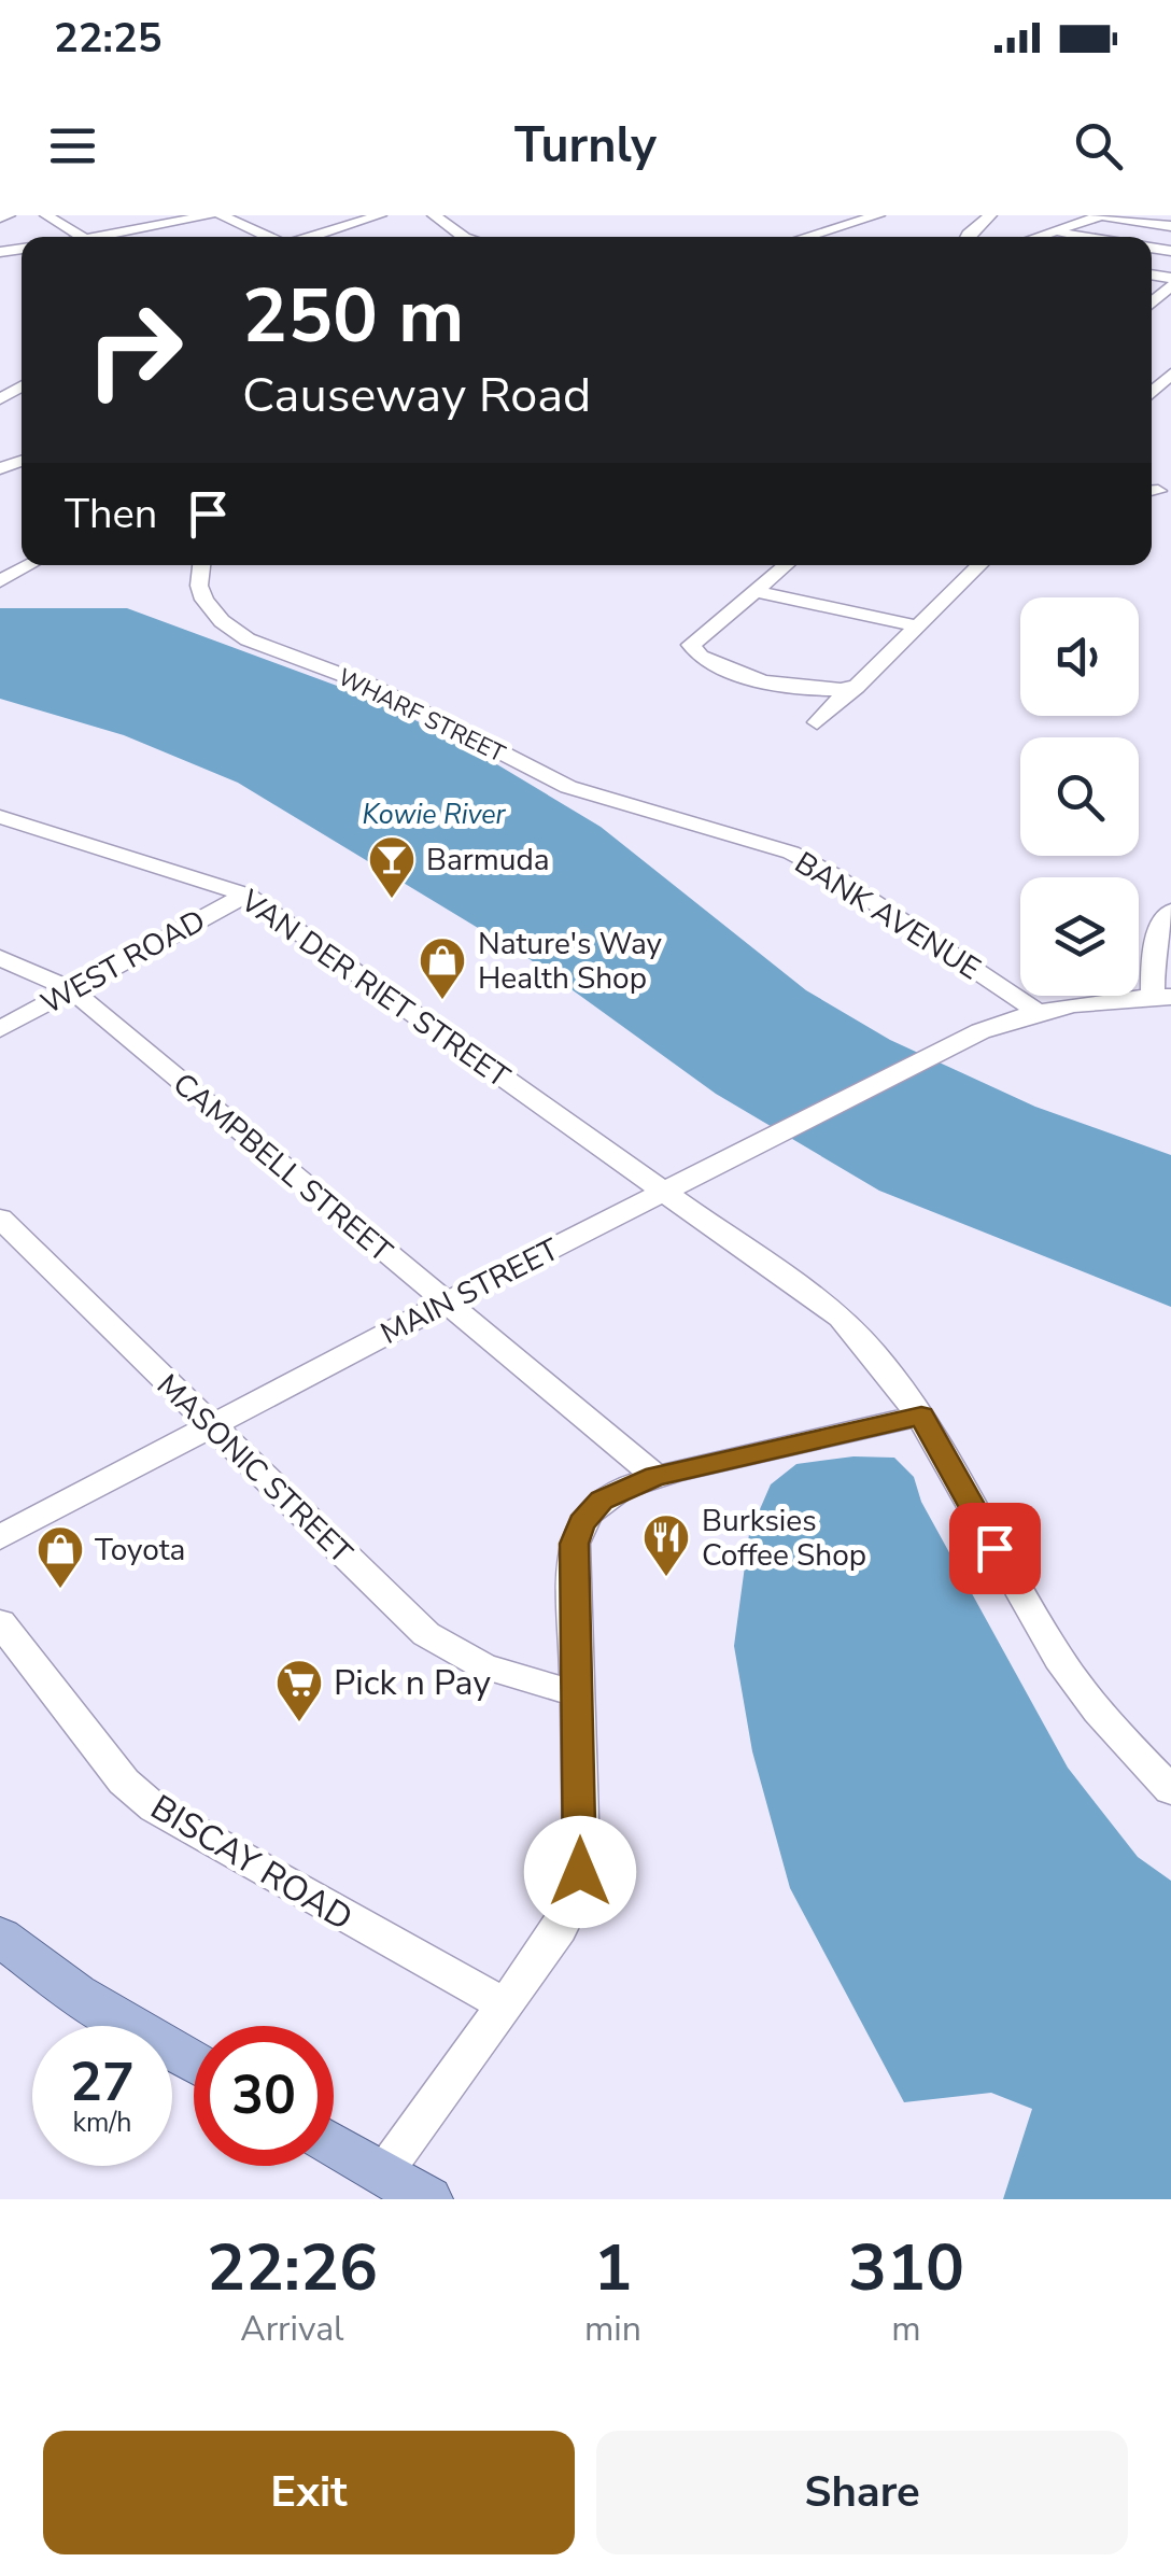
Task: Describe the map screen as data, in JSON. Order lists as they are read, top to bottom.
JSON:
{
  "streets": {
    "street": [
      "WHARF STREET",
      "BANK AVENUE",
      "WEST ROAD",
      "VAN DER RIET STREET",
      "CAMPBELL STREET",
      "MAIN STREET",
      "MASONIC STREET",
      "BISCAY ROAD"
    ]
  },
  "crossings": [
    ["WHARF STREET", "BANK AVENUE"],
    ["BANK AVENUE", "MAIN STREET"],
    ["WEST ROAD", "VAN DER RIET STREET"],
    ["WEST ROAD", "CAMPBELL STREET"],
    ["VAN DER RIET STREET", "MAIN STREET"],
    ["CAMPBELL STREET", "MAIN STREET"],
    ["MAIN STREET", "MASONIC STREET"]
  ],
  "water": ["Kowie River"],
  "places": {
    "bar": ["Barmuda"],
    "shop": ["Nature's Way Health Shop", "Toyota"],
    "restaurant": ["Burksies Coffee Shop"],
    "supermarket": ["Pick n Pay"]
  },
  "page": {
    "status": "22:25",
    "header": "Turnly",
    "turn": ["250 m", "Causeway Road"],
    "then": "Then",
    "speed": "27 km/h",
    "limit": "30",
    "eta": [
      "22:26",
      "Arrival",
      "1",
      "min",
      "310",
      "m"
    ],
    "buttons": ["Exit", "Share"]
  }
}
